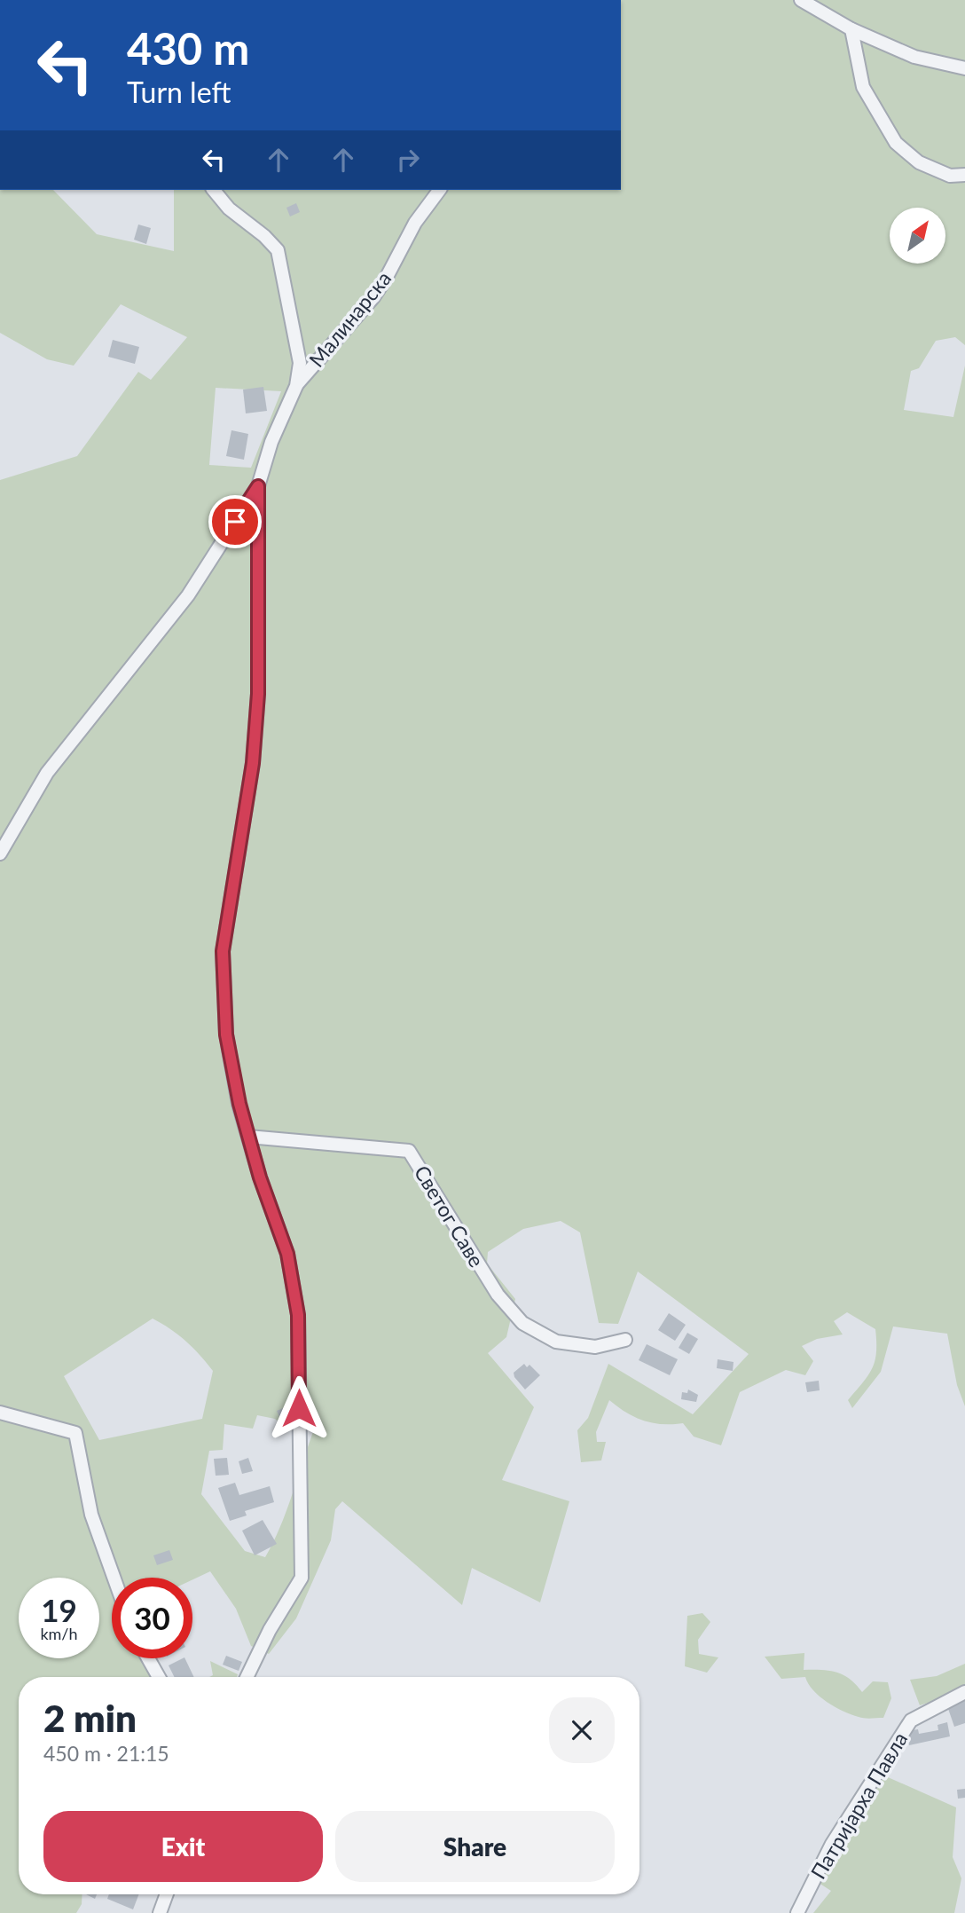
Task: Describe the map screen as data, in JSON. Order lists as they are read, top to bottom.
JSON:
{
  "streets": {
    "street": ["Малинарска", "Светог Саве", "Патријарха Павла"]
  },
  "north": "top right",
  "page": {
    "turn": ["430 m", "Turn left"],
    "speed": "19 km/h",
    "limit": "30",
    "heading": ["2 min", "450 m · 21:15"],
    "buttons": ["Exit", "Share"]
  }
}
